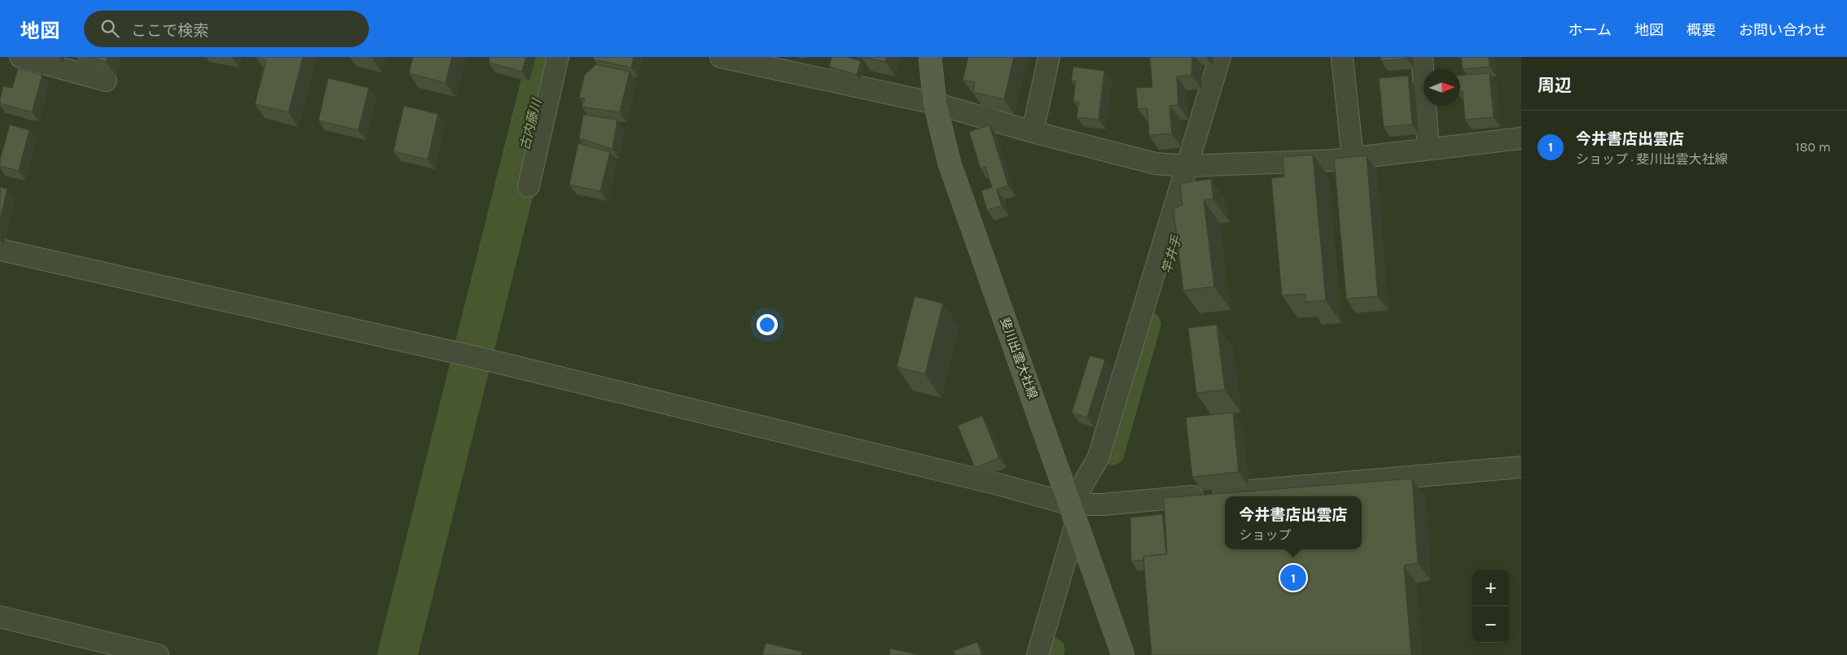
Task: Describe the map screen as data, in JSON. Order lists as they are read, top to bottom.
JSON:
{
  "streets": {
    "main road": ["斐川出雲大社線"]
  },
  "water": ["古内藤川", "竿井手"],
  "north": "right",
  "page": {
    "header": "地図",
    "search": "ここで検索",
    "nav": [
      "ホーム",
      "地図",
      "概要",
      "お問い合わせ"
    ],
    "heading": "周辺",
    "list": [
      {
        "mark": "1",
        "name": "今井書店出雲店",
        "note": "ショップ · 斐川出雲大社線",
        "value": "180 m"
      }
    ],
    "popup": ["今井書店出雲店", "ショップ"],
    "pins": "1",
    "map_buttons": ["+", "−"]
  }
}
